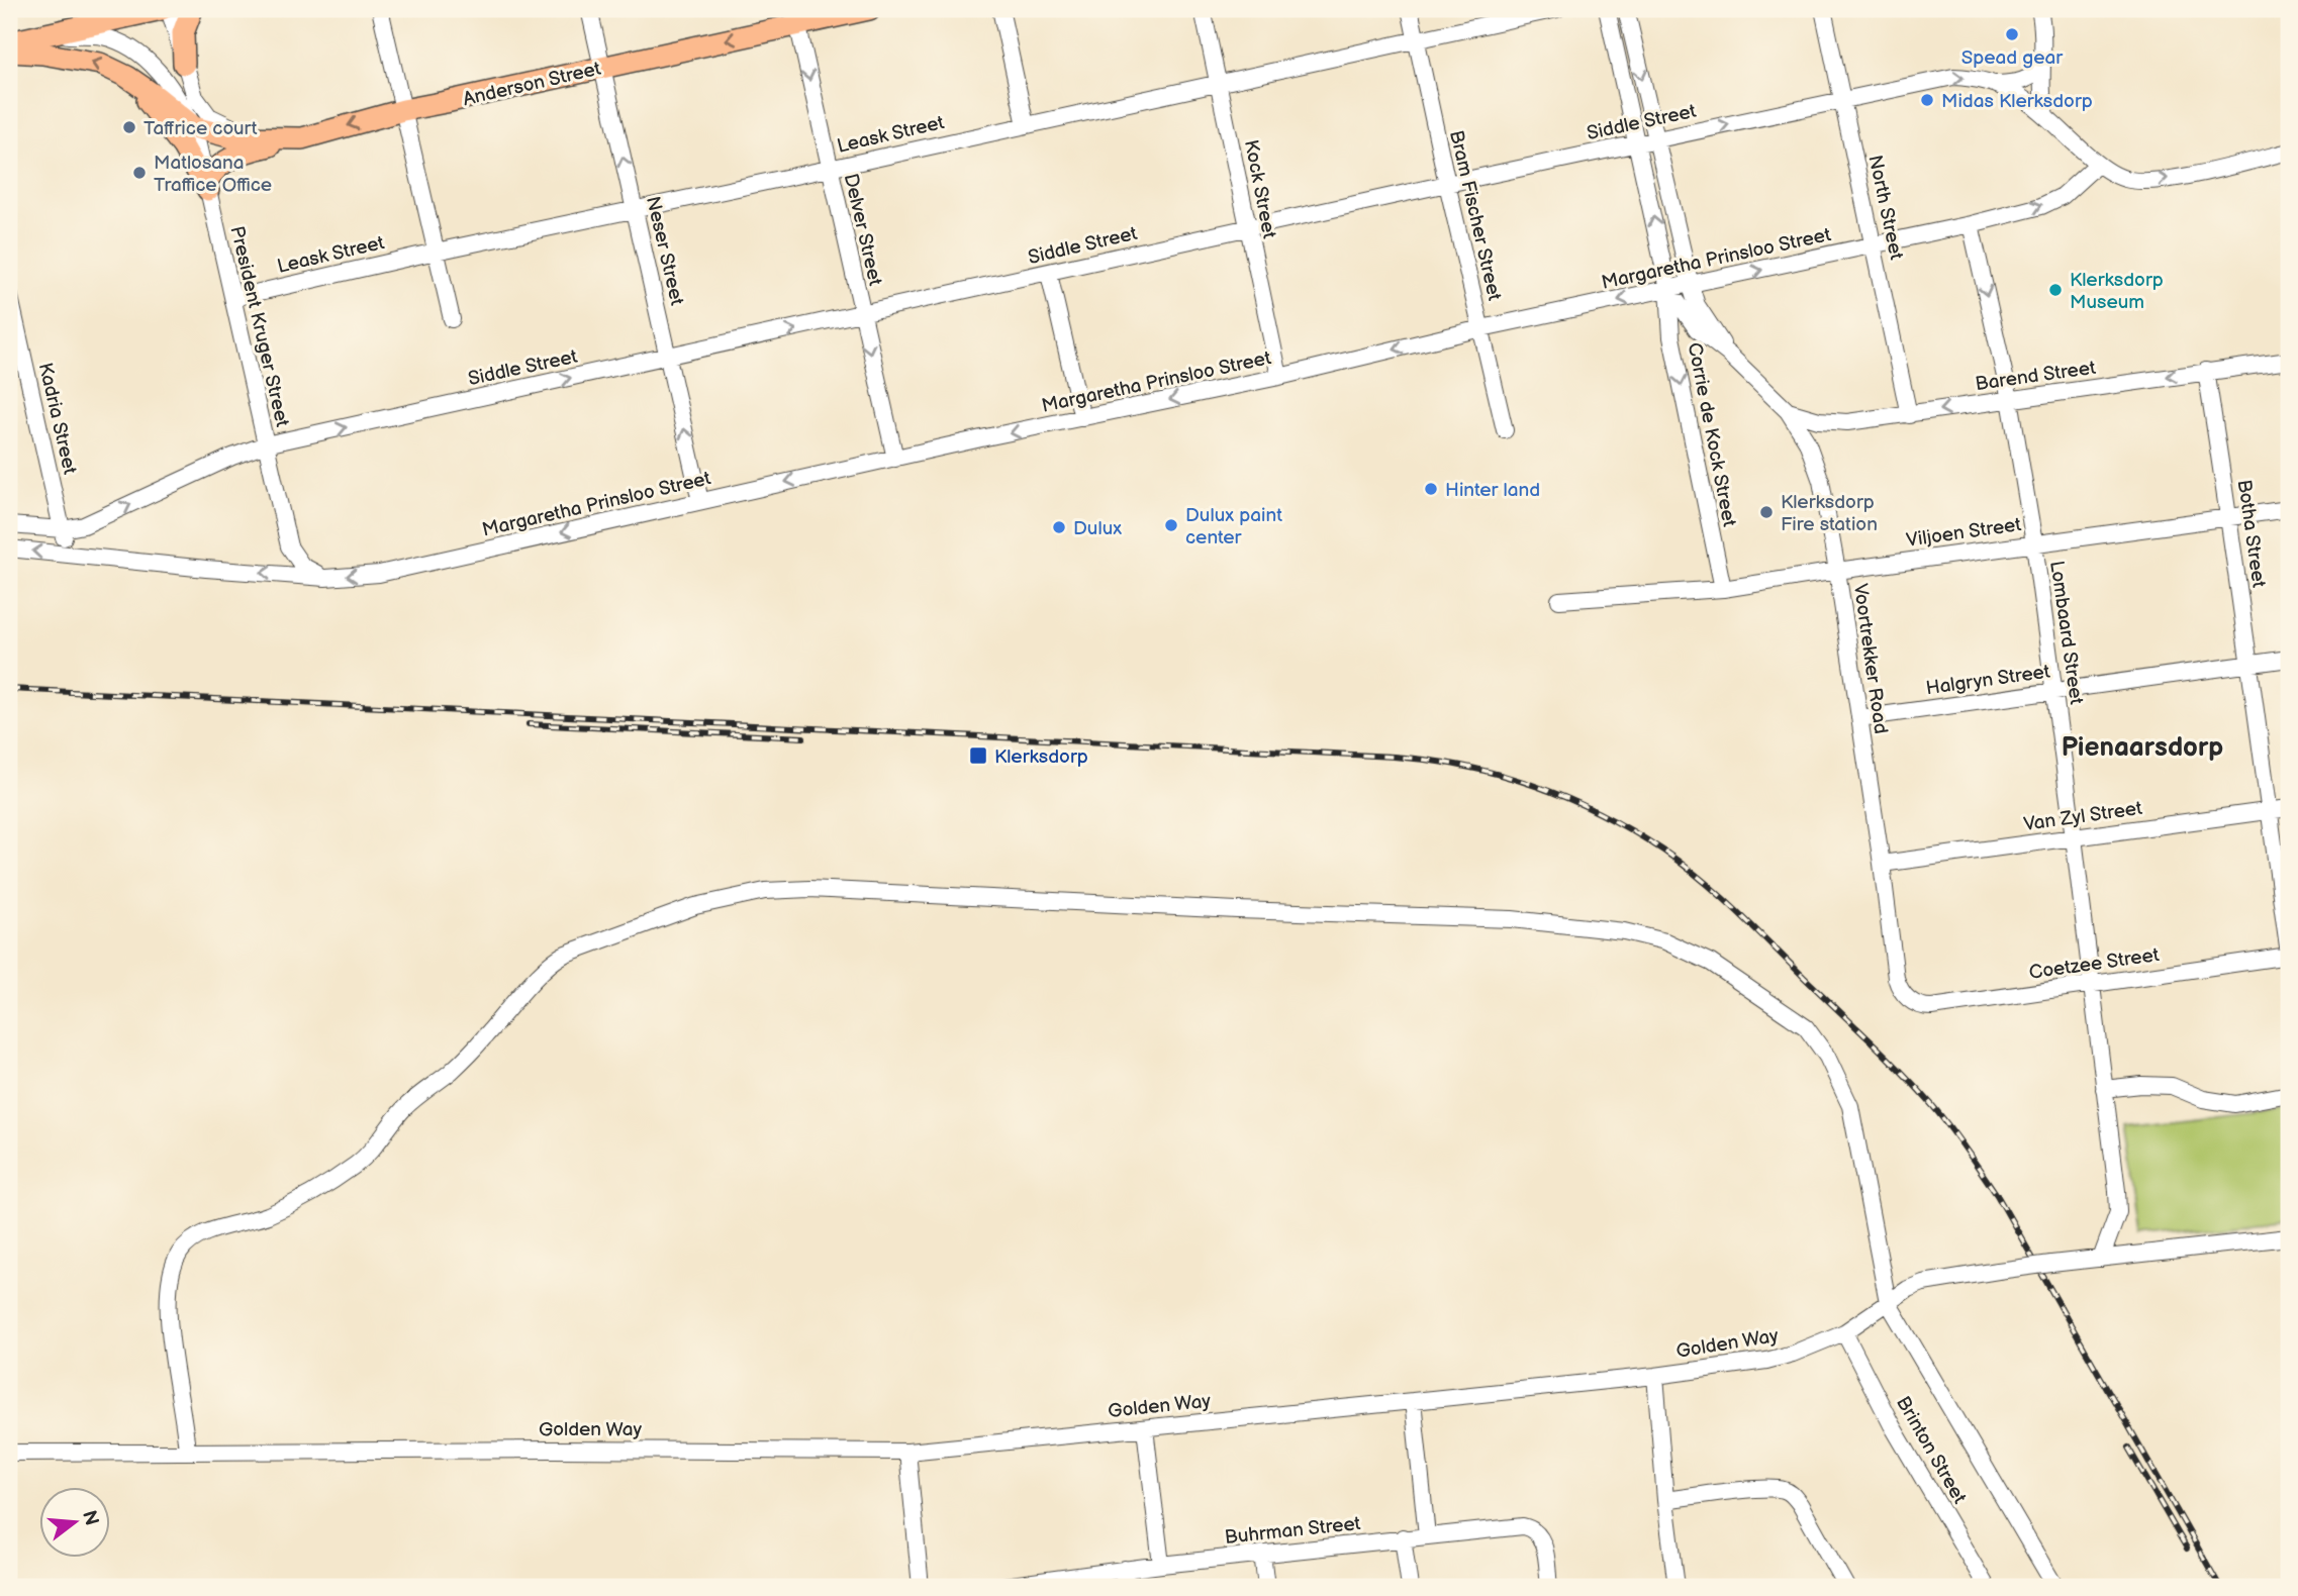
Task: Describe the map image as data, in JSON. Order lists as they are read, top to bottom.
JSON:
{
  "streets": {
    "main road": ["Anderson Street"],
    "street": [
      "Siddle Street",
      "Leask Street",
      "Kock Street",
      "North Street",
      "Bram Fischer Street",
      "Delver Street",
      "Neser Street",
      "Margaretha Prinsloo Street",
      "President Kruger Street",
      "Barend Street",
      "Kadria Street",
      "Corrie de Kock Street",
      "Viljoen Street",
      "Botha Street",
      "Lombaard Street",
      "Voortrekker Road",
      "Halgryn Street",
      "Van Zyl Street",
      "Coetzee Street",
      "Golden Way",
      "Brinton Street",
      "Buhrman Street"
    ]
  },
  "crossings": [
    ["Anderson Street", "Delver Street"],
    ["Anderson Street", "Neser Street"],
    ["Anderson Street", "President Kruger Street"],
    ["Siddle Street", "Kock Street"],
    ["Siddle Street", "North Street"],
    ["Siddle Street", "Bram Fischer Street"],
    ["Siddle Street", "Delver Street"],
    ["Siddle Street", "Neser Street"],
    ["Siddle Street", "Margaretha Prinsloo Street"],
    ["Siddle Street", "President Kruger Street"],
    ["Siddle Street", "Kadria Street"],
    ["Siddle Street", "Corrie de Kock Street"],
    ["Siddle Street", "Voortrekker Road"],
    ["Leask Street", "Kock Street"],
    ["Leask Street", "Bram Fischer Street"],
    ["Leask Street", "Delver Street"],
    ["Leask Street", "Neser Street"],
    ["Leask Street", "President Kruger Street"],
    ["Kock Street", "Margaretha Prinsloo Street"],
    ["North Street", "Margaretha Prinsloo Street"],
    ["North Street", "Barend Street"],
    ["Bram Fischer Street", "Margaretha Prinsloo Street"],
    ["Delver Street", "Margaretha Prinsloo Street"],
    ["Neser Street", "Margaretha Prinsloo Street"],
    ["Margaretha Prinsloo Street", "President Kruger Street"],
    ["Margaretha Prinsloo Street", "Kadria Street"],
    ["Margaretha Prinsloo Street", "Corrie de Kock Street"],
    ["Margaretha Prinsloo Street", "Lombaard Street"],
    ["Margaretha Prinsloo Street", "Voortrekker Road"],
    ["Barend Street", "Botha Street"],
    ["Barend Street", "Lombaard Street"],
    ["Barend Street", "Voortrekker Road"],
    ["Corrie de Kock Street", "Viljoen Street"],
    ["Corrie de Kock Street", "Voortrekker Road"],
    ["Viljoen Street", "Botha Street"],
    ["Viljoen Street", "Lombaard Street"],
    ["Viljoen Street", "Voortrekker Road"],
    ["Botha Street", "Halgryn Street"],
    ["Botha Street", "Van Zyl Street"],
    ["Botha Street", "Coetzee Street"],
    ["Lombaard Street", "Halgryn Street"],
    ["Lombaard Street", "Van Zyl Street"],
    ["Lombaard Street", "Coetzee Street"],
    ["Lombaard Street", "Golden Way"],
    ["Voortrekker Road", "Halgryn Street"],
    ["Voortrekker Road", "Van Zyl Street"],
    ["Voortrekker Road", "Coetzee Street"],
    ["Golden Way", "Brinton Street"]
  ],
  "one_way": [
    "Anderson Street",
    "Siddle Street",
    "Delver Street",
    "Neser Street",
    "Barend Street"
  ],
  "districts": ["Pienaarsdorp"],
  "places": {
    "other": [
      "Spead gear",
      "Midas Klerksdorp",
      "Taffrice court",
      "Matlosana Traffice Office",
      "Klerksdorp Museum",
      "Hinter land",
      "Klerksdorp Fire station",
      "Dulux paint center",
      "Dulux"
    ],
    "transit": ["Klerksdorp"]
  },
  "north": "right"
}
